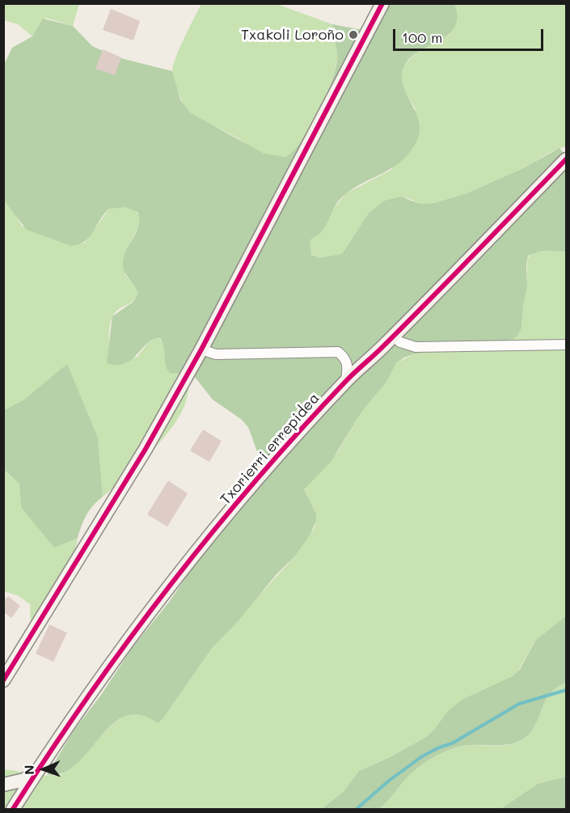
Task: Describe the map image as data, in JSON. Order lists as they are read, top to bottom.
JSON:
{
  "streets": {
    "street": ["Txorierri errepidea"]
  },
  "places": ["Txakoli Loroño"],
  "scale_bar": "100 m",
  "north": "left"
}
